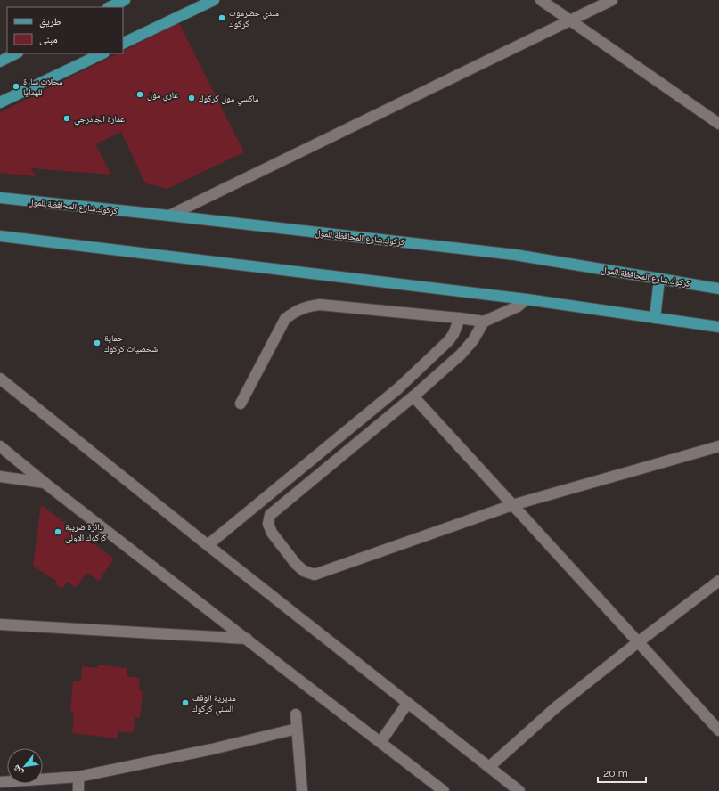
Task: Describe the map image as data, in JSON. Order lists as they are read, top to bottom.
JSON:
{
  "streets": {
    "main road": ["كركوك,شارع المحافظة,للمول"]
  },
  "places": [
    "مندي حضرموت كركوك",
    "محلات سارة للهدايا",
    "غازي مول",
    "ماكسي مول كركوك",
    "عمارة الجادرجي",
    "حماية شخصيات كركوك",
    "دائرة ضريبة كركوك الاولى",
    "مديرية الوقف السني كركوك"
  ],
  "legend": ["طريق", "مبنى"],
  "scale_bar": "20 m",
  "north": "bottom left"
}
